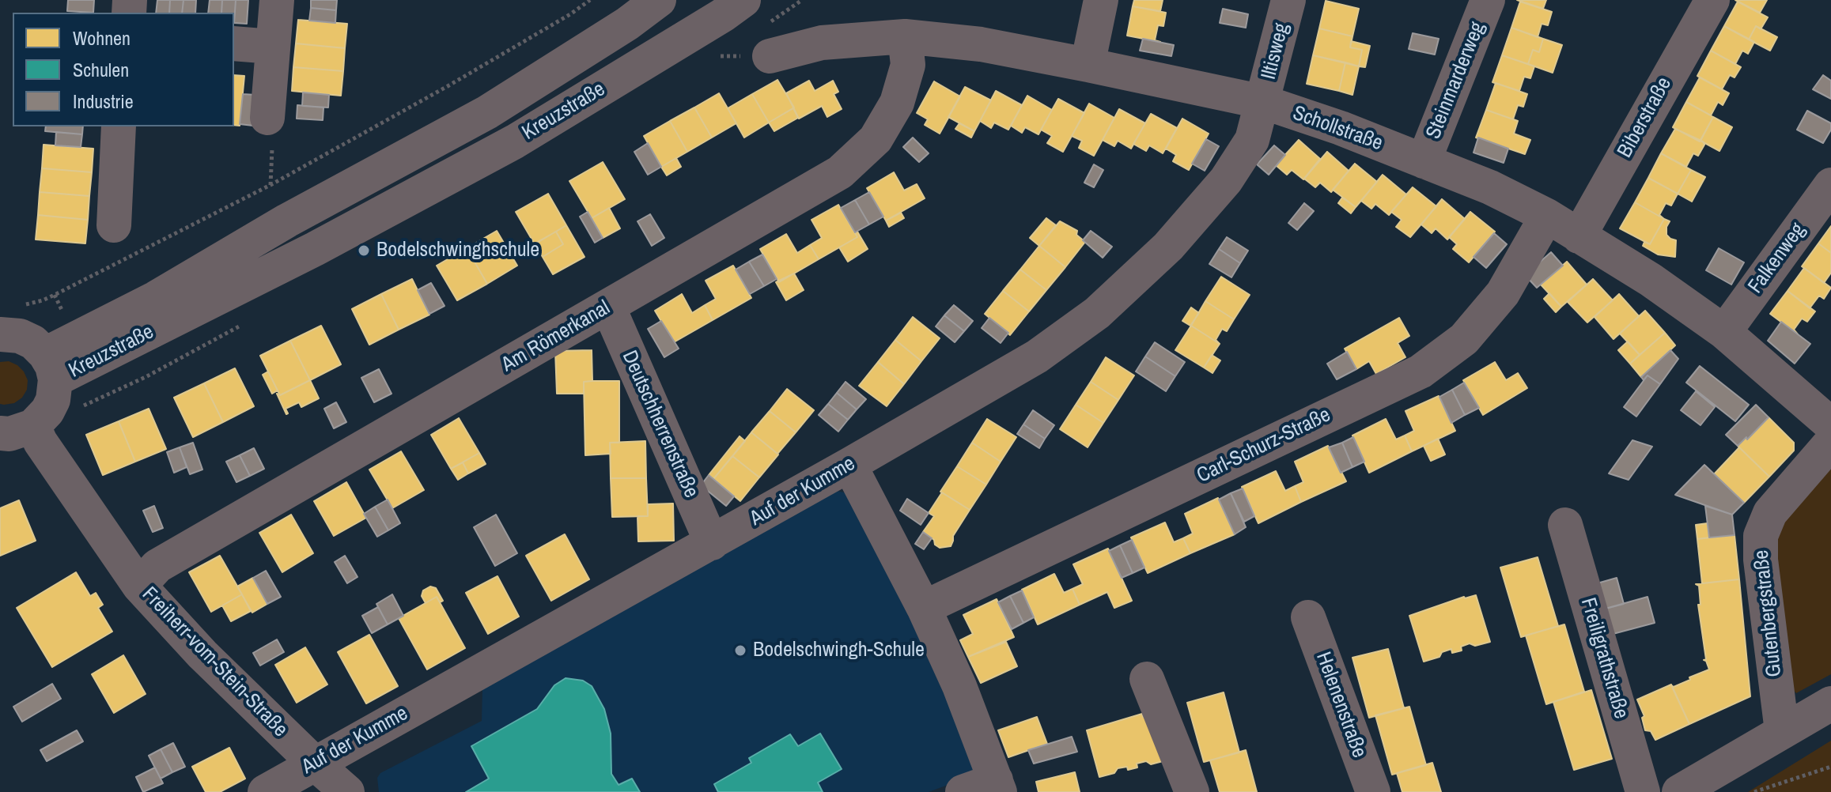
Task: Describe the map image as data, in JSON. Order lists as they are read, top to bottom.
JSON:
{
  "streets": {
    "street": [
      "Iltisweg",
      "Steinmarderweg",
      "Kreuzstraße",
      "Biberstraße",
      "Schollstraße",
      "Falkenweg",
      "Am Römerkanal",
      "Deutschherrenstraße",
      "Carl-Schurz-Straße",
      "Auf der Kumme",
      "Gutenbergstraße",
      "Freiligrathstraße",
      "Freiherr-vom-Stein-Straße",
      "Helenenstraße"
    ]
  },
  "crossings": [
    ["Iltisweg", "Schollstraße"],
    ["Iltisweg", "Auf der Kumme"],
    ["Steinmarderweg", "Schollstraße"],
    ["Biberstraße", "Schollstraße"],
    ["Schollstraße", "Falkenweg"],
    ["Schollstraße", "Am Römerkanal"],
    ["Schollstraße", "Carl-Schurz-Straße"],
    ["Schollstraße", "Auf der Kumme"],
    ["Am Römerkanal", "Deutschherrenstraße"],
    ["Am Römerkanal", "Freiherr-vom-Stein-Straße"],
    ["Deutschherrenstraße", "Auf der Kumme"],
    ["Auf der Kumme", "Freiherr-vom-Stein-Straße"]
  ],
  "places": ["Bodelschwinghschule", "Bodelschwingh-Schule"],
  "legend": ["Wohnen", "Schulen", "Industrie"]
}
